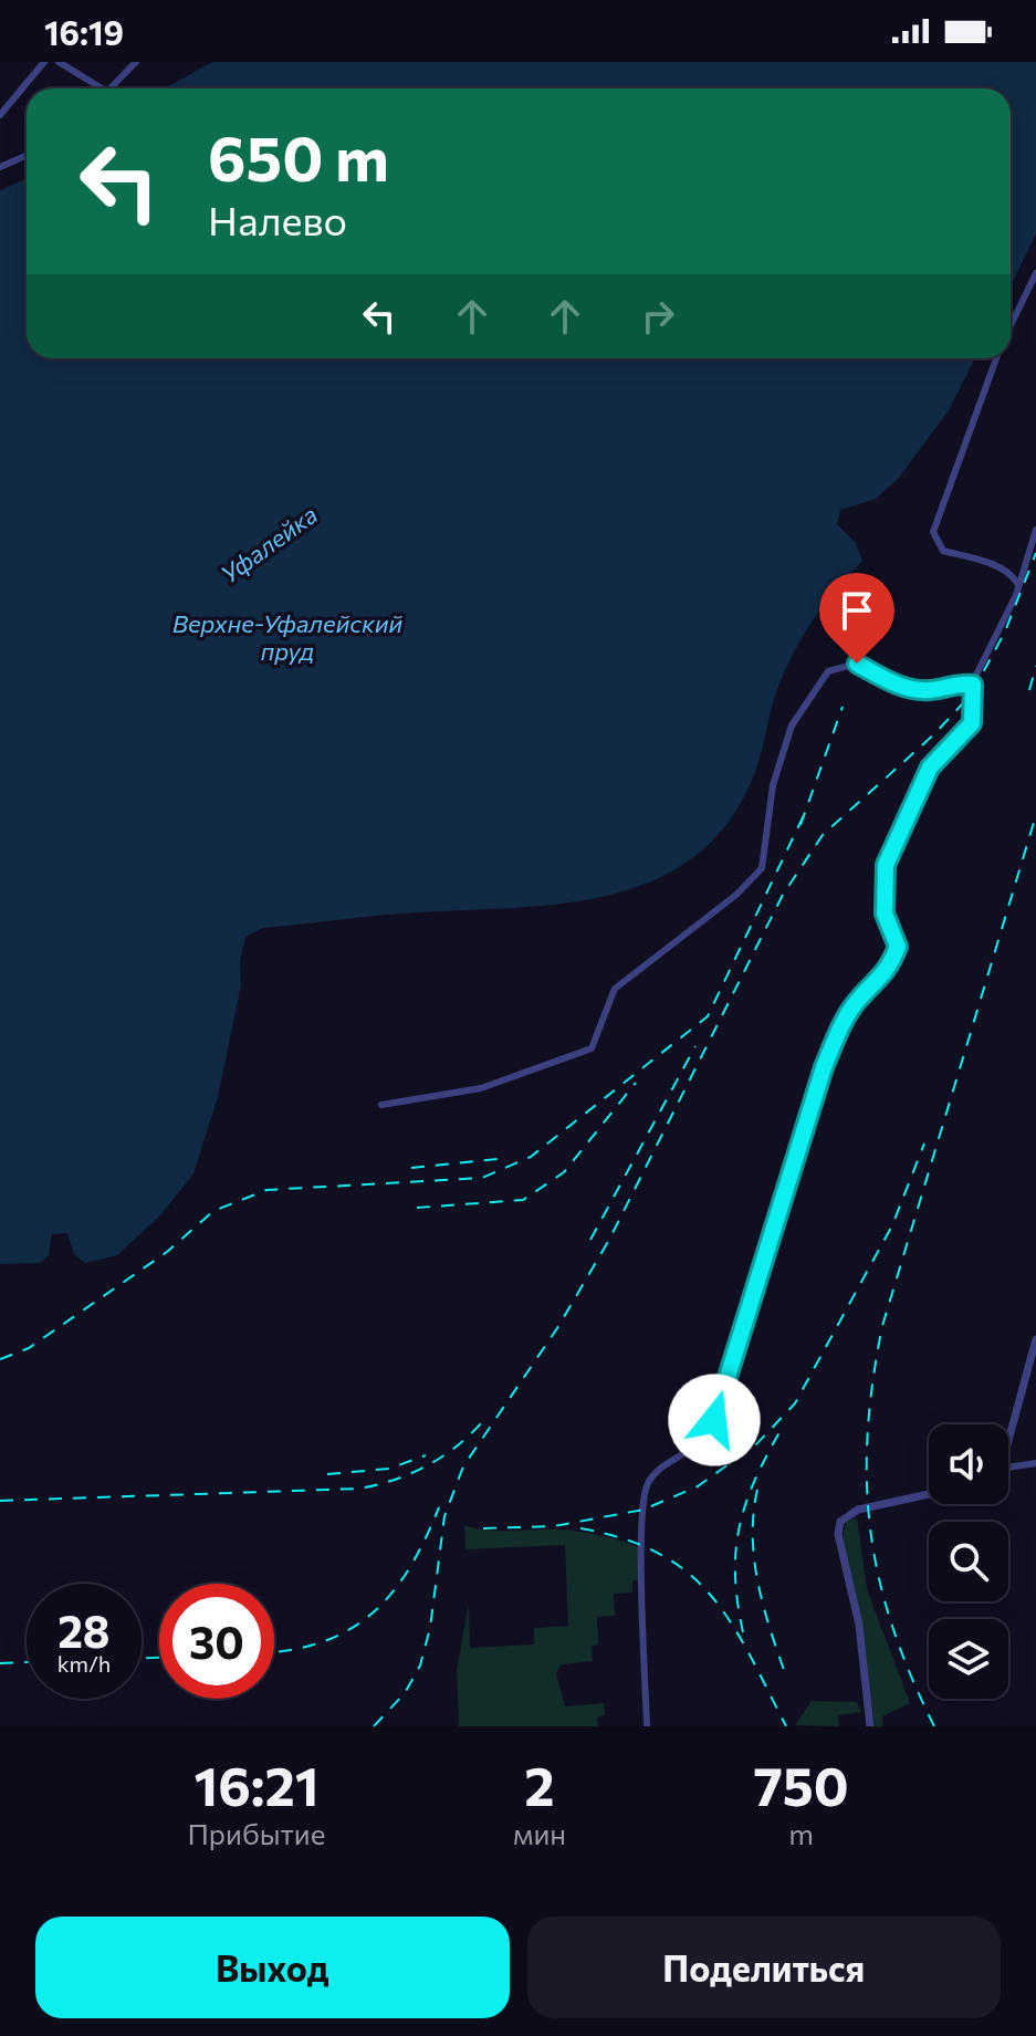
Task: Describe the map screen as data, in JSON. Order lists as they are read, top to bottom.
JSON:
{
  "water": ["Уфалейка", "Верхне-Уфалейский пруд"],
  "page": {
    "status": "16:19",
    "turn": ["650 m", "Налево"],
    "speed": "28 km/h",
    "limit": "30",
    "eta": [
      "16:21",
      "Прибытие",
      "2",
      "мин",
      "750",
      "m"
    ],
    "buttons": ["Выход", "Поделиться"]
  }
}
